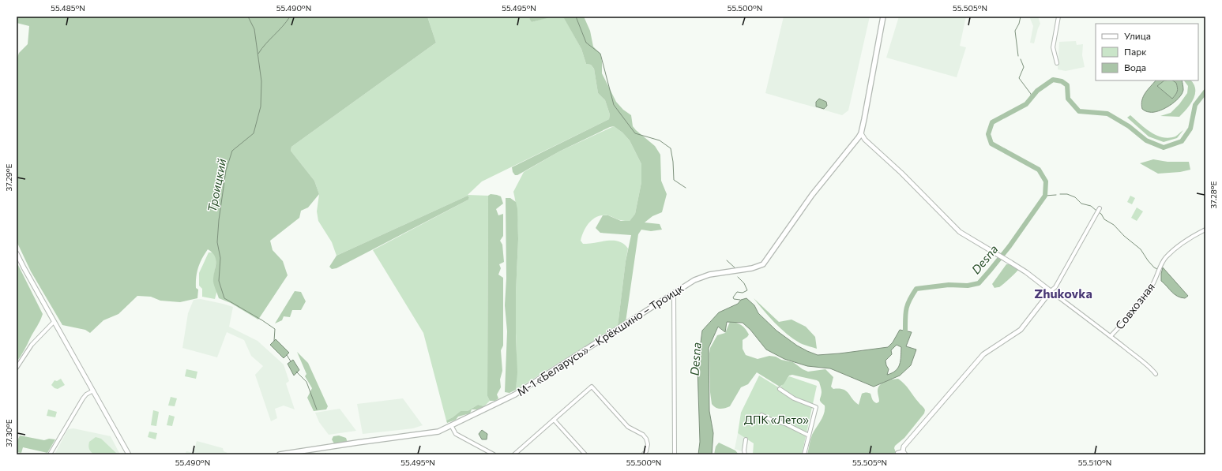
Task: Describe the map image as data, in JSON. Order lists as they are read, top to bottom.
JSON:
{
  "streets": {
    "main road": ["М-1 «Беларусь» – Крёкшино – Троицк"],
    "street": ["Совхозная"]
  },
  "districts": ["Zhukovka"],
  "water": ["Троицкий", "Desna"],
  "parks": ["ДПК «Лето»"],
  "legend": ["Улица", "Парк", "Вода"],
  "coordinates": [
    "55.485°N",
    "55.490°N",
    "55.495°N",
    "55.500°N",
    "55.505°N",
    "37.29°E",
    "37.28°E",
    "37.30°E",
    "55.510°N"
  ]
}
